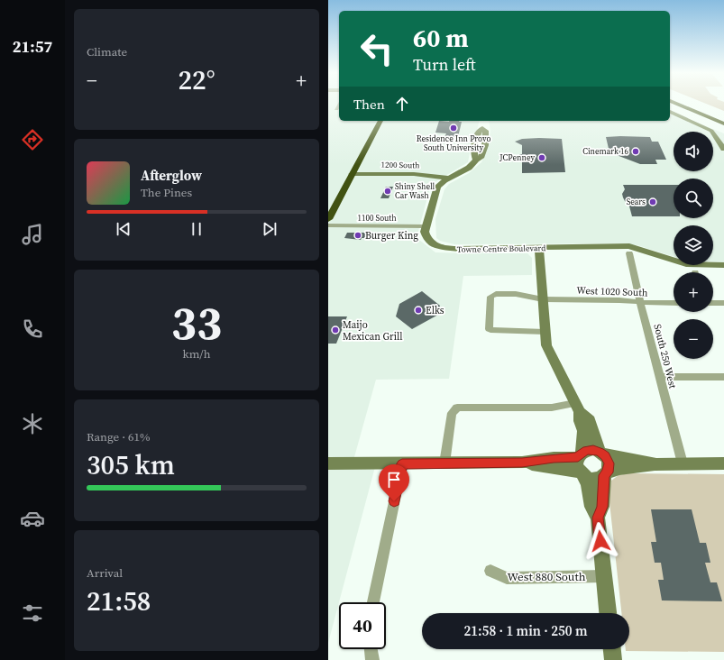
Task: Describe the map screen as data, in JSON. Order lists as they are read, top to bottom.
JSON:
{
  "streets": {
    "street": [
      "1200 South",
      "1100 South",
      "Towne Centre Boulevard",
      "West 1020 South",
      "South 250 West",
      "West 880 South"
    ]
  },
  "crossings": [
    ["1100 South", "Towne Centre Boulevard"],
    ["West 1020 South", "South 250 West"]
  ],
  "places": [
    "Residence Inn Provo South University",
    "Cinemark 16",
    "JCPenney",
    "Shiny Shell Car Wash",
    "Sears",
    "Burger King",
    "Elks",
    "Maijo Mexican Grill"
  ],
  "page": {
    "tabs": "21:57",
    "tile": [
      "Climate",
      ["33", "km/h"],
      ["Range · 61%", "305 km"],
      ["Arrival", "21:58"]
    ],
    "turn": ["60 m", "Turn left"],
    "heat": ["−", "22°", "+"],
    "then": "Then",
    "map_buttons": ["+", "−"],
    "song": ["Afterglow", "The Pines"],
    "limit": "40",
    "trip": "21:58 · 1 min · 250 m"
  }
}
